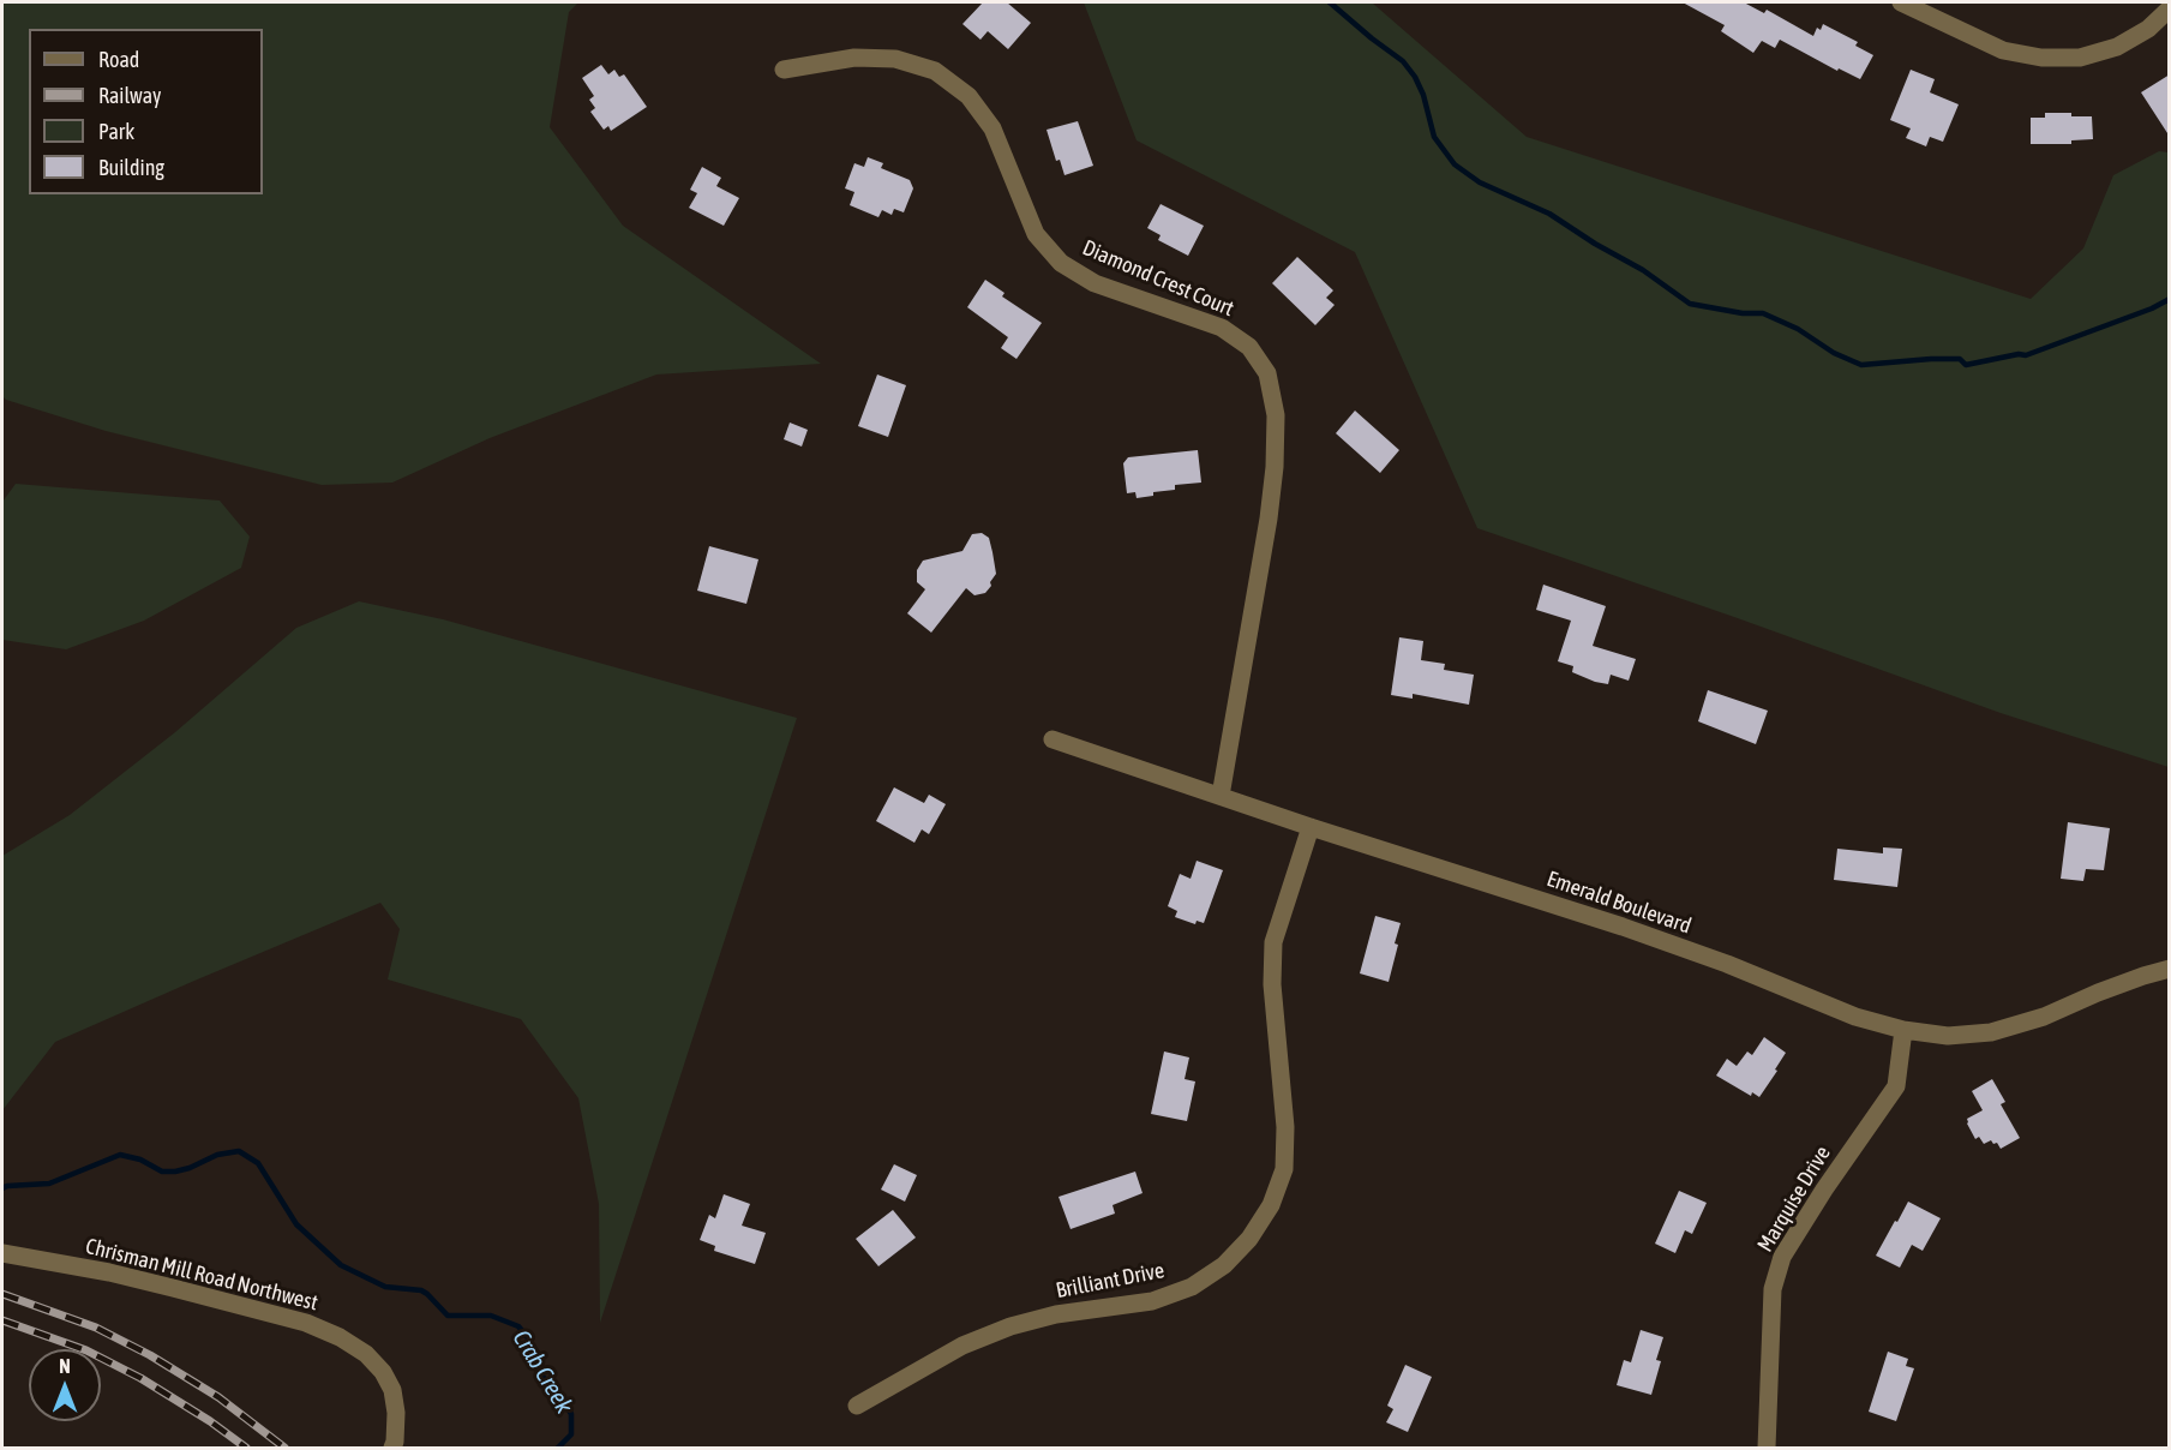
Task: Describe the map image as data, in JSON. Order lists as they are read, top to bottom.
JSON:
{
  "streets": {
    "street": [
      "Diamond Crest Court",
      "Emerald Boulevard",
      "Marquise Drive",
      "Chrisman Mill Road Northwest",
      "Brilliant Drive"
    ]
  },
  "crossings": [
    ["Diamond Crest Court", "Emerald Boulevard"],
    ["Emerald Boulevard", "Marquise Drive"],
    ["Emerald Boulevard", "Brilliant Drive"]
  ],
  "water": ["Crab Creek"],
  "legend": [
    "Road",
    "Railway",
    "Park",
    "Building"
  ],
  "north": "top"
}
